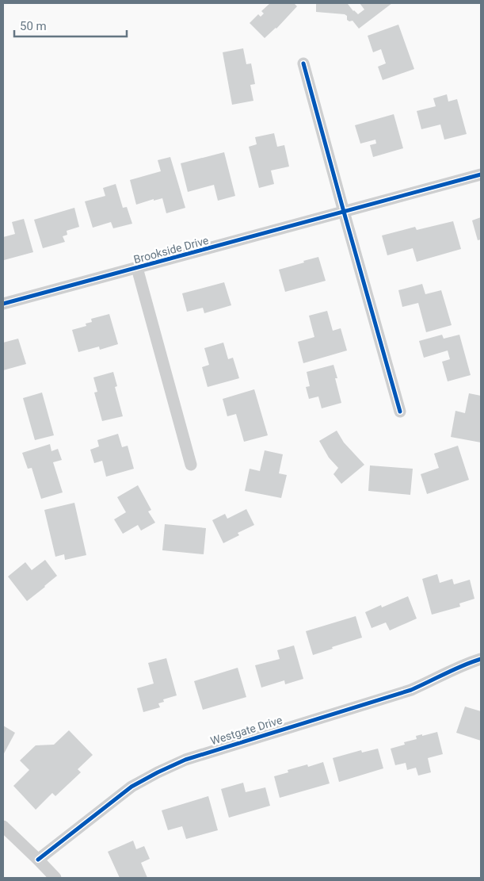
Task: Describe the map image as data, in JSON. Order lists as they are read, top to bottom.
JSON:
{
  "streets": {
    "street": ["Brookside Drive", "Westgate Drive"]
  },
  "scale_bar": "50 m"
}
